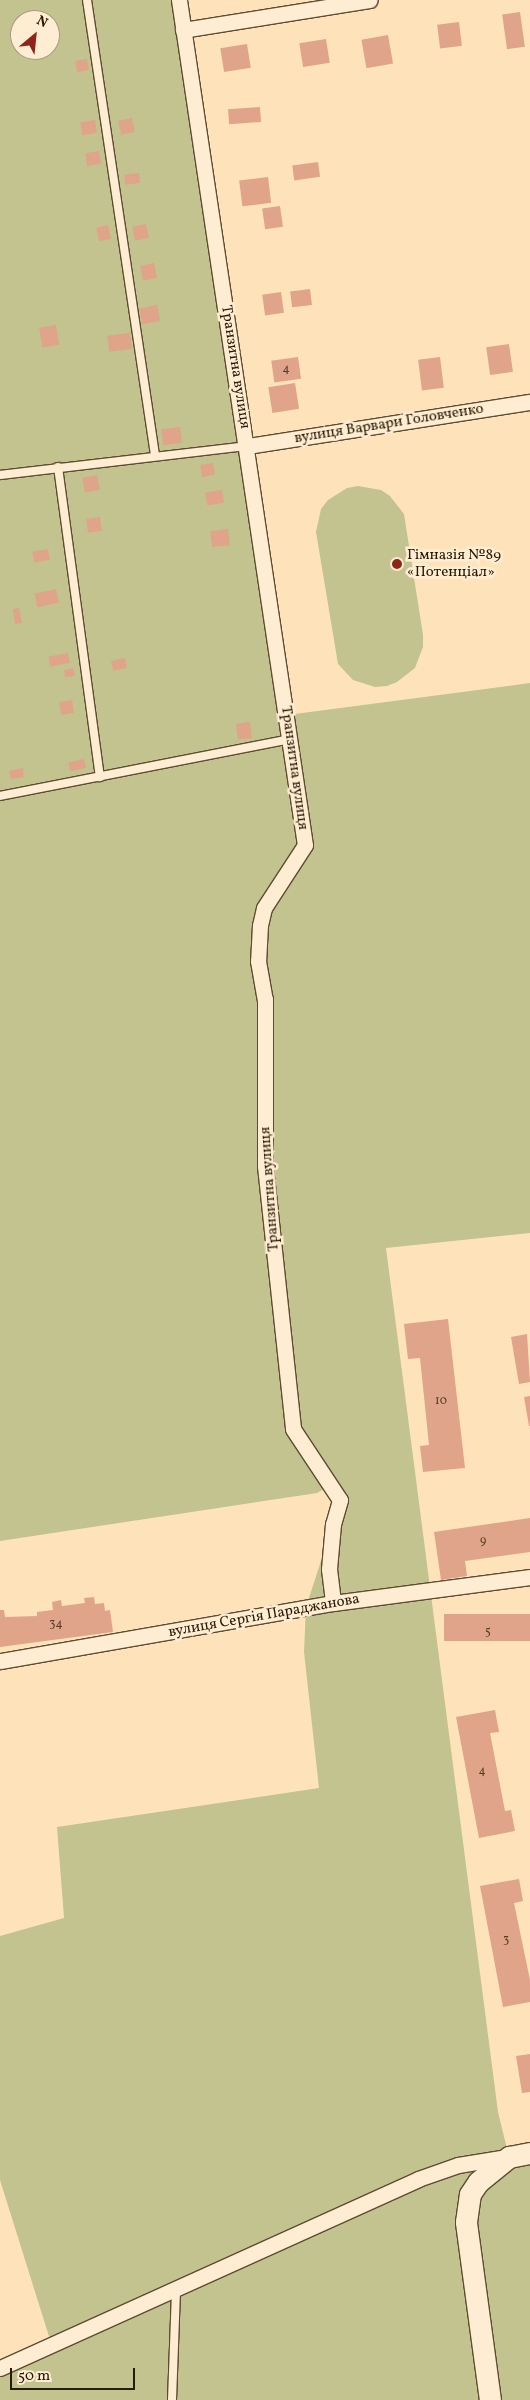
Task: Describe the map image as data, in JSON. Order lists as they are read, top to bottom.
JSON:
{
  "streets": {
    "street": ["Транзитна вулиця", "вулиця Варвари Головченко", "вулиця Сергія Параджанова"]
  },
  "crossings": [
    ["Транзитна вулиця", "вулиця Варвари Головченко"],
    ["Транзитна вулиця", "вулиця Сергія Параджанова"]
  ],
  "places": ["Гімназія №89 «Потенціал»"],
  "house_numbers": [
    "4",
    "10",
    "9",
    "34",
    "5",
    "4",
    "3"
  ],
  "scale_bar": "50 m",
  "north": "top right"
}
